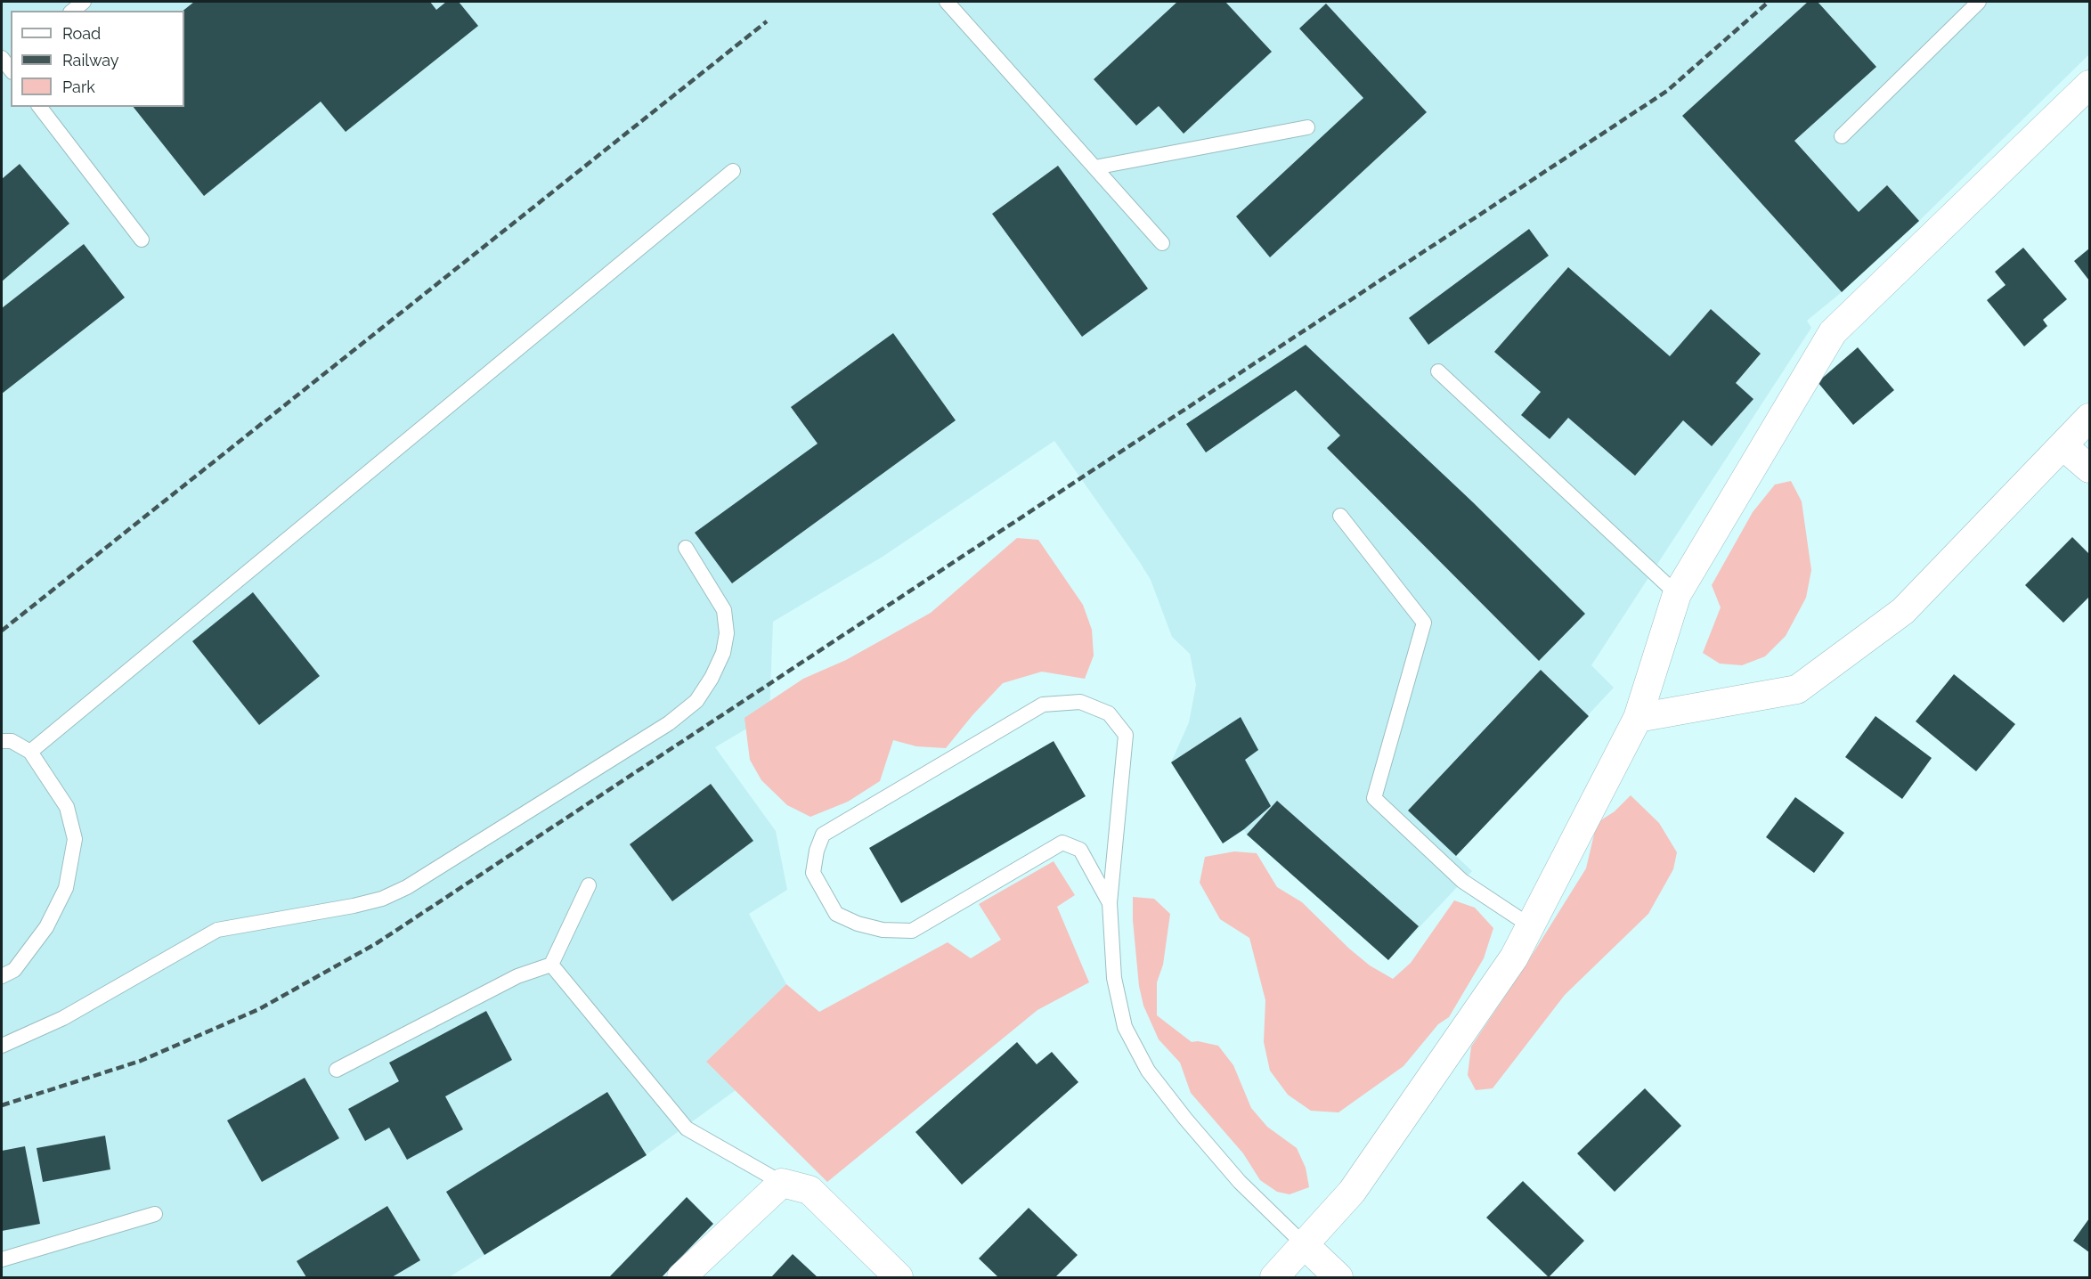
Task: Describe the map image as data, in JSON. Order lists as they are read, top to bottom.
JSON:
{
  "legend": ["Road", "Railway", "Park"]
}
